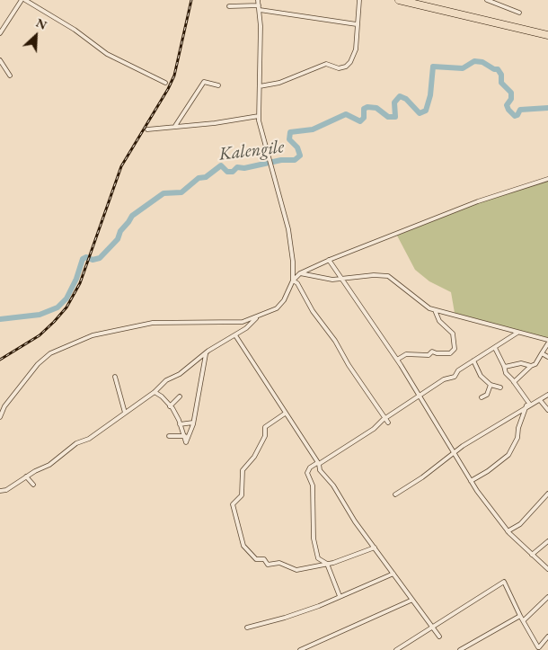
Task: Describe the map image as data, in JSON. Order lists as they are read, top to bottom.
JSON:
{
  "water": ["Kalengile"],
  "north": "top right"
}
